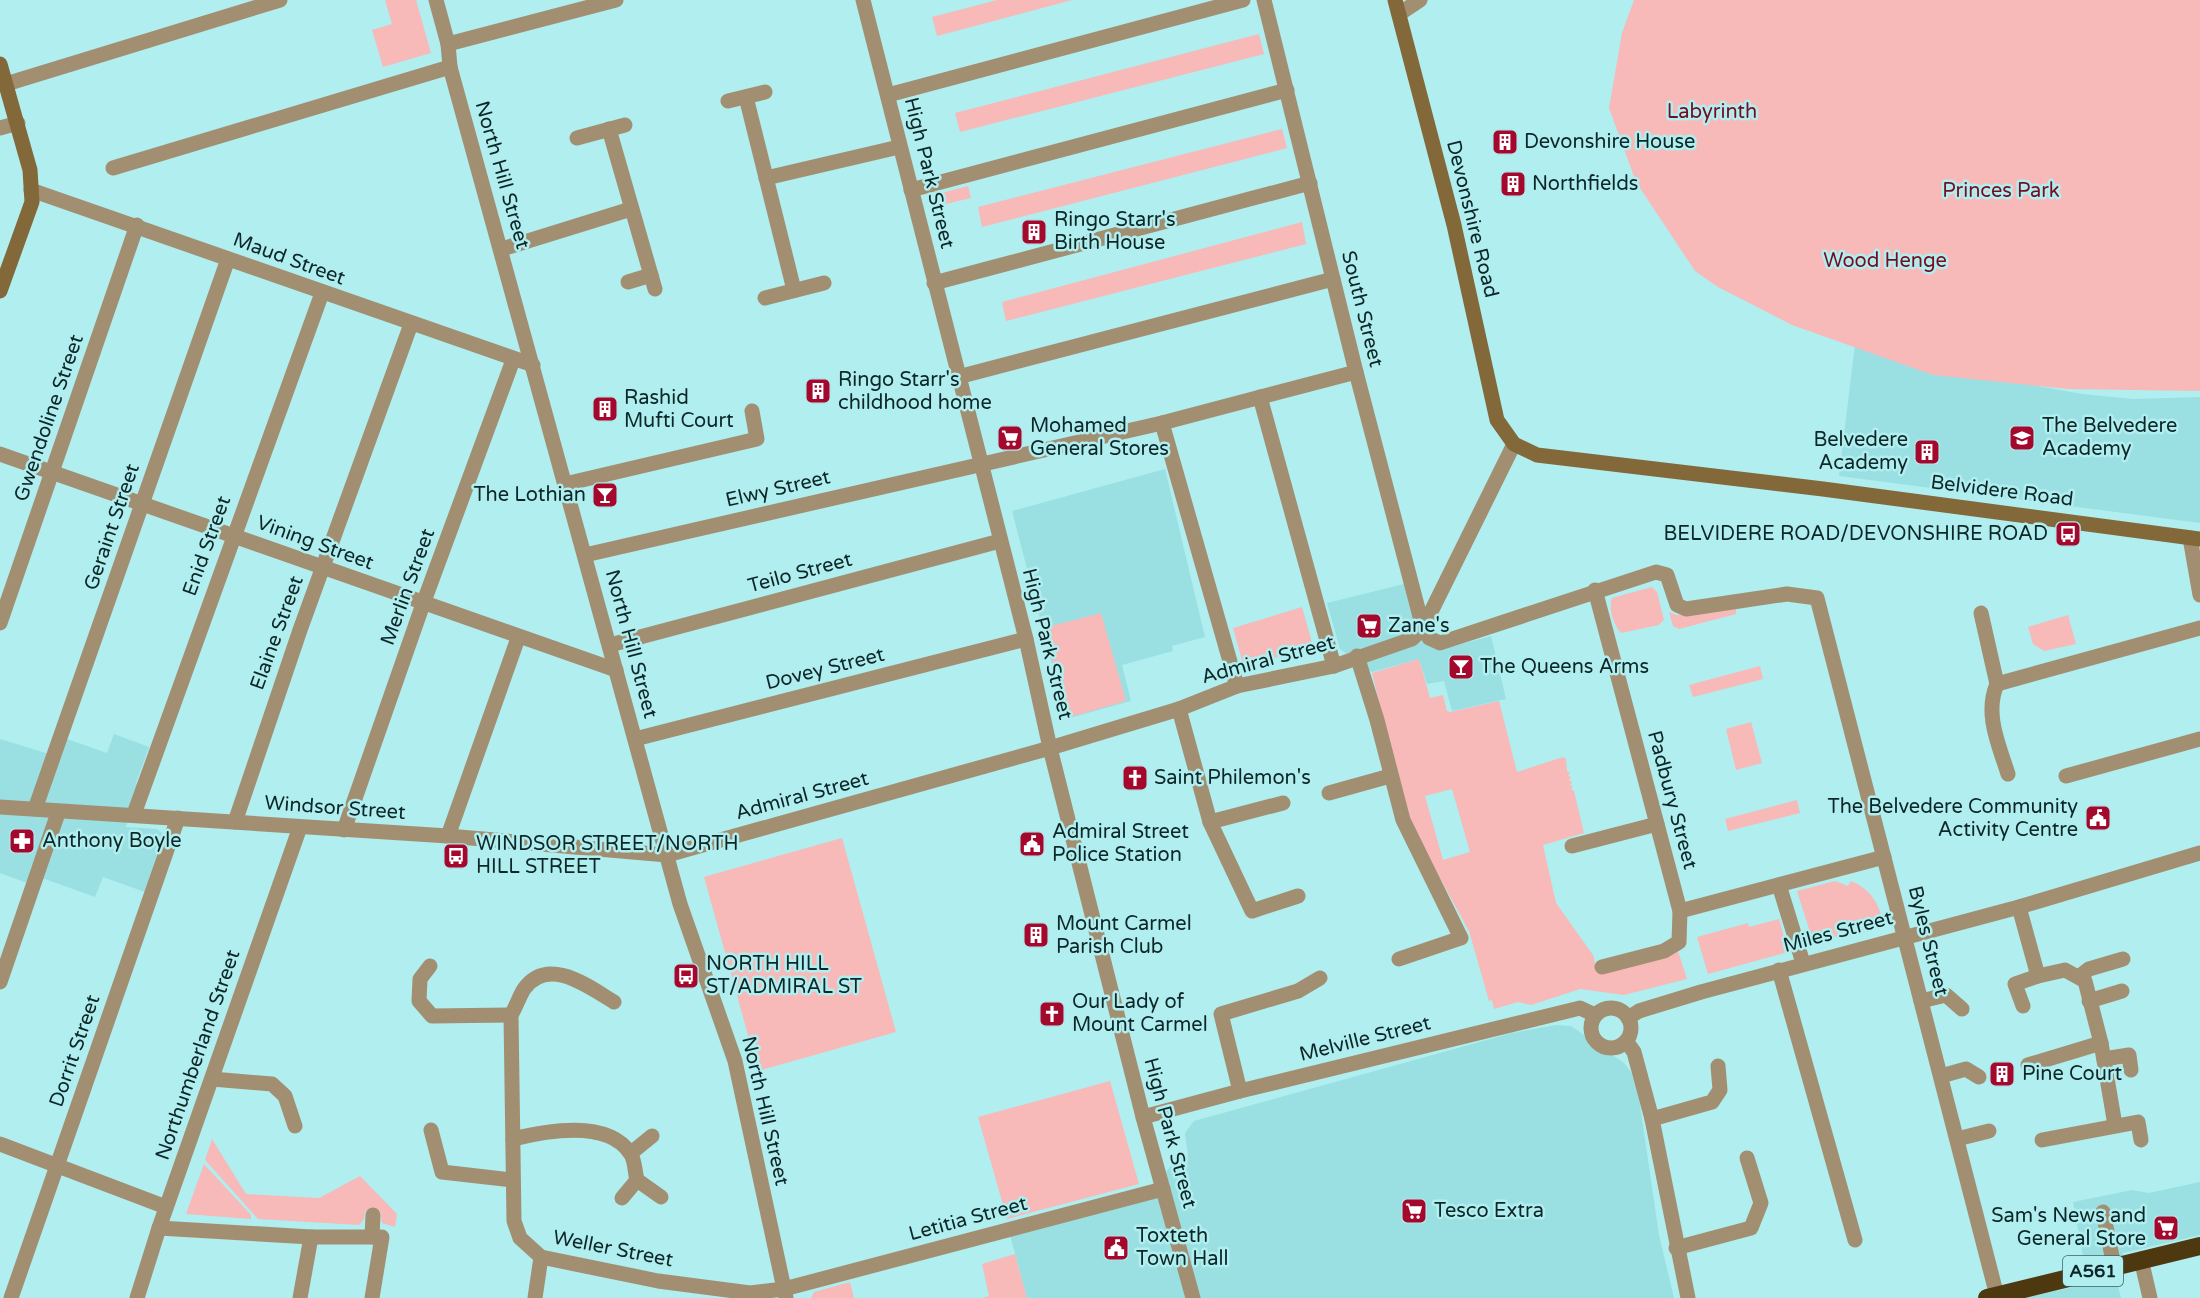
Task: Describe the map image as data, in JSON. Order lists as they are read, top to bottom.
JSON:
{
  "streets": {
    "highway": ["A561"],
    "main road": ["Devonshire Road", "Belvidere Road"],
    "street": [
      "High Park Street",
      "North Hill Street",
      "Maud Street",
      "South Street",
      "Gwendoline Street",
      "Elwy Street",
      "Geraint Street",
      "Vining Street",
      "Enid Street",
      "Teilo Street",
      "Merlin Street",
      "Elaine Street",
      "Admiral Street",
      "Dovey Street",
      "Padbury Street",
      "Windsor Street",
      "Miles Street",
      "Byles Street",
      "Melville Street",
      "Dorrit Street",
      "Northumberland Street",
      "Letitia Street",
      "Weller Street"
    ]
  },
  "crossings": [
    ["High Park Street", "Elwy Street"],
    ["High Park Street", "Teilo Street"],
    ["High Park Street", "Admiral Street"],
    ["High Park Street", "Dovey Street"],
    ["High Park Street", "Melville Street"],
    ["High Park Street", "Letitia Street"],
    ["North Hill Street", "Maud Street"],
    ["North Hill Street", "Elwy Street"],
    ["North Hill Street", "Vining Street"],
    ["North Hill Street", "Teilo Street"],
    ["North Hill Street", "Admiral Street"],
    ["North Hill Street", "Dovey Street"],
    ["North Hill Street", "Windsor Street"],
    ["North Hill Street", "Letitia Street"],
    ["North Hill Street", "Weller Street"],
    ["Devonshire Road", "Belvidere Road"],
    ["Maud Street", "Gwendoline Street"],
    ["Maud Street", "Geraint Street"],
    ["Maud Street", "Enid Street"],
    ["Maud Street", "Merlin Street"],
    ["Maud Street", "Elaine Street"],
    ["South Street", "Elwy Street"],
    ["South Street", "Admiral Street"],
    ["Gwendoline Street", "Vining Street"],
    ["Geraint Street", "Vining Street"],
    ["Geraint Street", "Windsor Street"],
    ["Vining Street", "Enid Street"],
    ["Vining Street", "Merlin Street"],
    ["Vining Street", "Elaine Street"],
    ["Enid Street", "Windsor Street"],
    ["Merlin Street", "Windsor Street"],
    ["Elaine Street", "Windsor Street"],
    ["Admiral Street", "Windsor Street"],
    ["Padbury Street", "Byles Street"],
    ["Windsor Street", "Dorrit Street"],
    ["Windsor Street", "Northumberland Street"],
    ["Miles Street", "Byles Street"],
    ["Miles Street", "Melville Street"],
    ["Byles Street", "A561"],
    ["Letitia Street", "Weller Street"]
  ],
  "parks": ["Labyrinth", "Princes Park", "Wood Henge"],
  "places": {
    "building": [
      "Devonshire House",
      "Northfields",
      "Ringo Starr's Birth House",
      "Ringo Starr's childhood home",
      "Rashid Mufti Court",
      "Belvedere Academy",
      "Mount Carmel Parish Club",
      "Pine Court"
    ],
    "supermarket": [
      "Mohamed General Stores",
      "Zane's",
      "Tesco Extra",
      "Sam's News and General Store"
    ],
    "school or university": ["The Belvedere Academy"],
    "bar": ["The Lothian", "The Queens Arms"],
    "bus stop": ["BELVIDERE ROAD/DEVONSHIRE ROAD", "WINDSOR STREET/NORTH HILL STREET", "NORTH HILL ST/ADMIRAL ST"],
    "church": ["Saint Philemon's", "Our Lady of Mount Carmel"],
    "public building": ["The Belvedere Community Activity Centre", "Admiral Street Police Station", "Toxteth Town Hall"],
    "pharmacy": ["Anthony Boyle"]
  }
}
